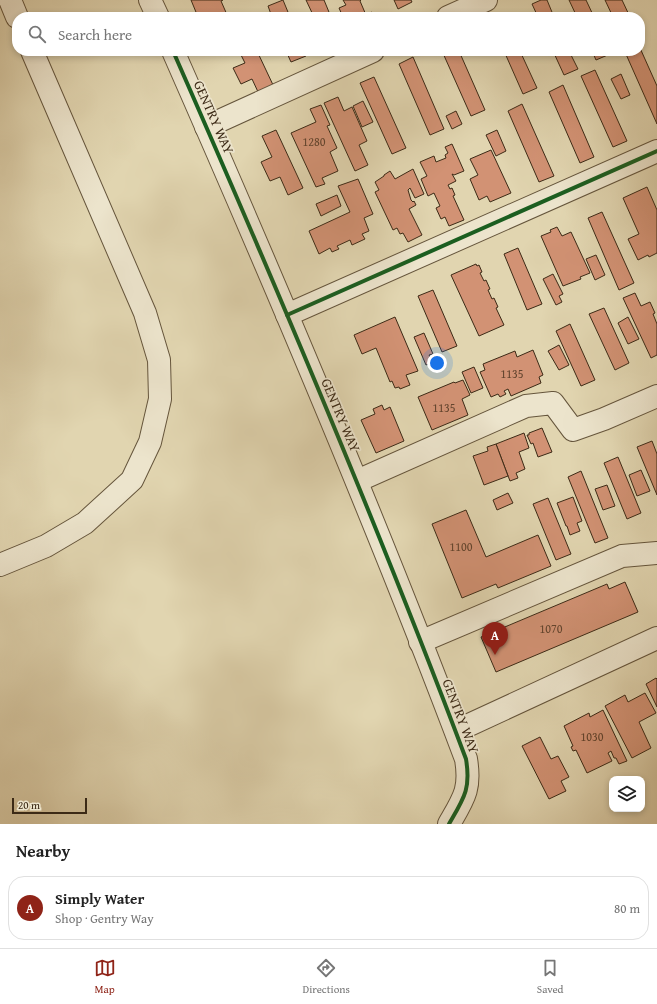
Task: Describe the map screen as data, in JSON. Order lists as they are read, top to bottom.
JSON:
{
  "streets": {
    "street": ["GENTRY WAY"]
  },
  "house_numbers": [
    "1280",
    "1135",
    "1135",
    "1100",
    "1070",
    "1030"
  ],
  "scale_bar": "20 m",
  "page": {
    "search": "Search here",
    "pins": "A",
    "scale": "20 m",
    "heading": "Nearby",
    "list": [
      {
        "mark": "A",
        "name": "Simply Water",
        "note": "Shop · Gentry Way",
        "value": "80 m"
      }
    ],
    "nav": ["Map", "Directions", "Saved"]
  }
}
